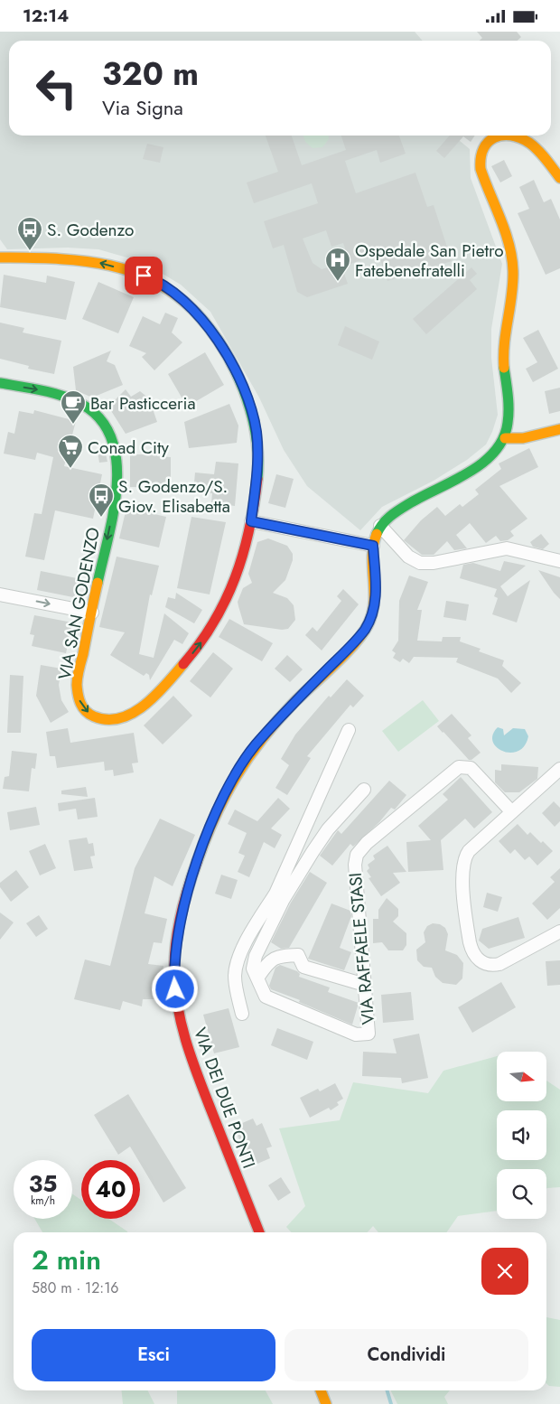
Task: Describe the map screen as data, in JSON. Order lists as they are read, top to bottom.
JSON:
{
  "streets": {
    "street": ["VIA SAN GODENZO", "VIA RAFFAELE STASI", "VIA DEI DUE PONTI"]
  },
  "places": {
    "bus stop": ["S. Godenzo", "S. Godenzo/S. Giov. Elisabetta"],
    "hospital": ["Ospedale San Pietro Fatebenefratelli"],
    "cafe": ["Bar Pasticceria"],
    "supermarket": ["Conad City"]
  },
  "north": "right",
  "page": {
    "status": "12:14",
    "turn": ["320 m", "Via Signa"],
    "speed": "35 km/h",
    "limit": "40",
    "heading": ["2 min", "580 m · 12:16"],
    "buttons": ["Esci", "Condividi"]
  }
}
